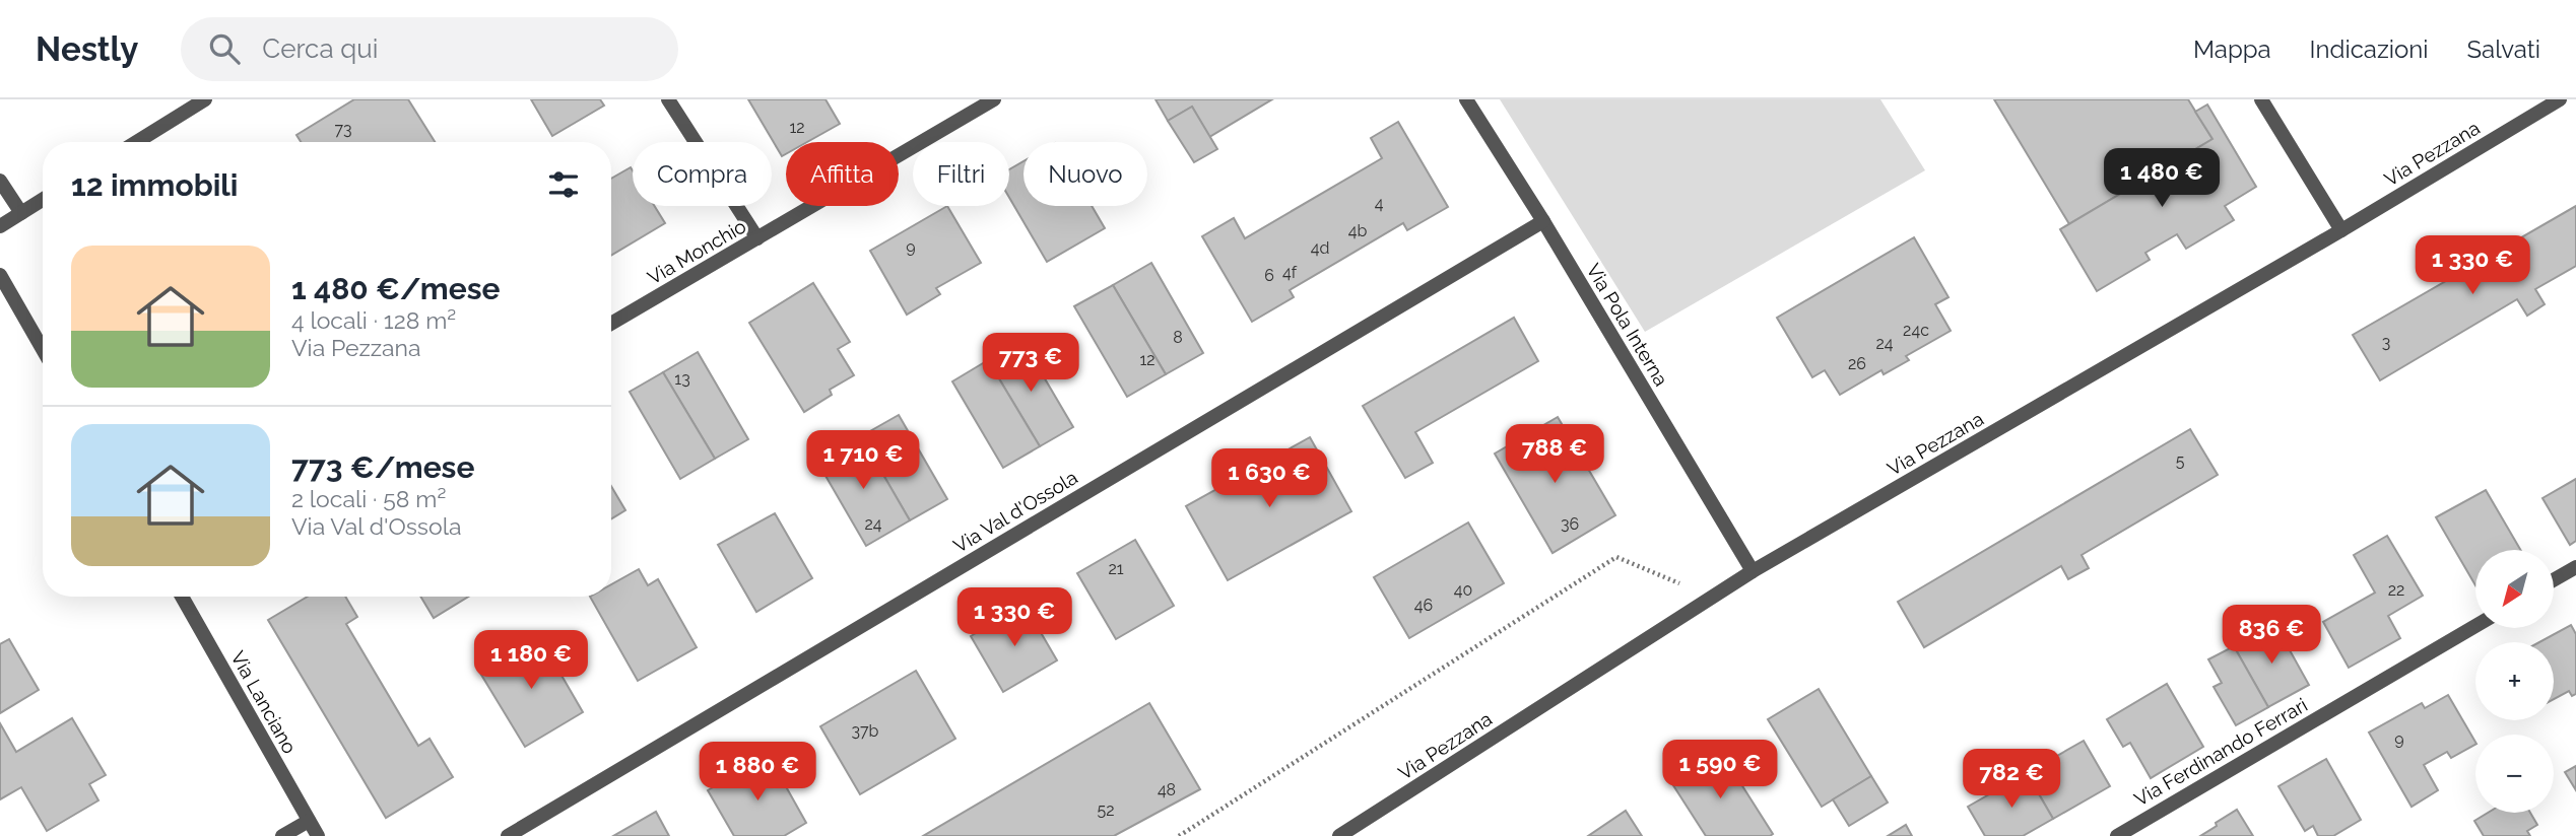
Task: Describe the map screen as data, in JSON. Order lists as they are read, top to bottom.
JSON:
{
  "streets": {
    "street": [
      "Via Pezzana",
      "Via Monchio",
      "Via Pola Interna",
      "Via Val d'Ossola",
      "Via Lanciano",
      "Via Ferdinando Ferrari"
    ]
  },
  "crossings": [
    ["Via Pezzana", "Via Pola Interna"],
    ["Via Pola Interna", "Via Val d'Ossola"]
  ],
  "house_numbers": [
    "12",
    "73",
    "4",
    "4b",
    "9",
    "4d",
    "4f",
    "6",
    "24c",
    "8",
    "3",
    "24",
    "12",
    "26",
    "13",
    "5",
    "24",
    "36",
    "21",
    "40",
    "22",
    "46",
    "37b",
    "9",
    "48",
    "52"
  ],
  "north": "bottom left",
  "page": {
    "header": "Nestly",
    "search": "Cerca qui",
    "nav": ["Mappa", "Indicazioni", "Salvati"],
    "chip": [
      "Compra",
      "Affitta",
      "Filtri",
      "Nuovo"
    ],
    "heading": "12 immobili",
    "price": [
      "1 480 €",
      "1 330 €",
      "773 €",
      "788 €",
      "1 710 €",
      "1 630 €",
      "1 330 €",
      "836 €",
      "1 180 €",
      "1 590 €",
      "1 880 €",
      "782 €"
    ],
    "list": [
      {
        "name": "1 480 €/mese",
        "note": "4 locali · 128 m² · Via Pezzana"
      },
      {
        "name": "773 €/mese",
        "note": "2 locali · 58 m² · Via Val d'Ossola"
      }
    ],
    "map_buttons": ["+", "−"]
  }
}
